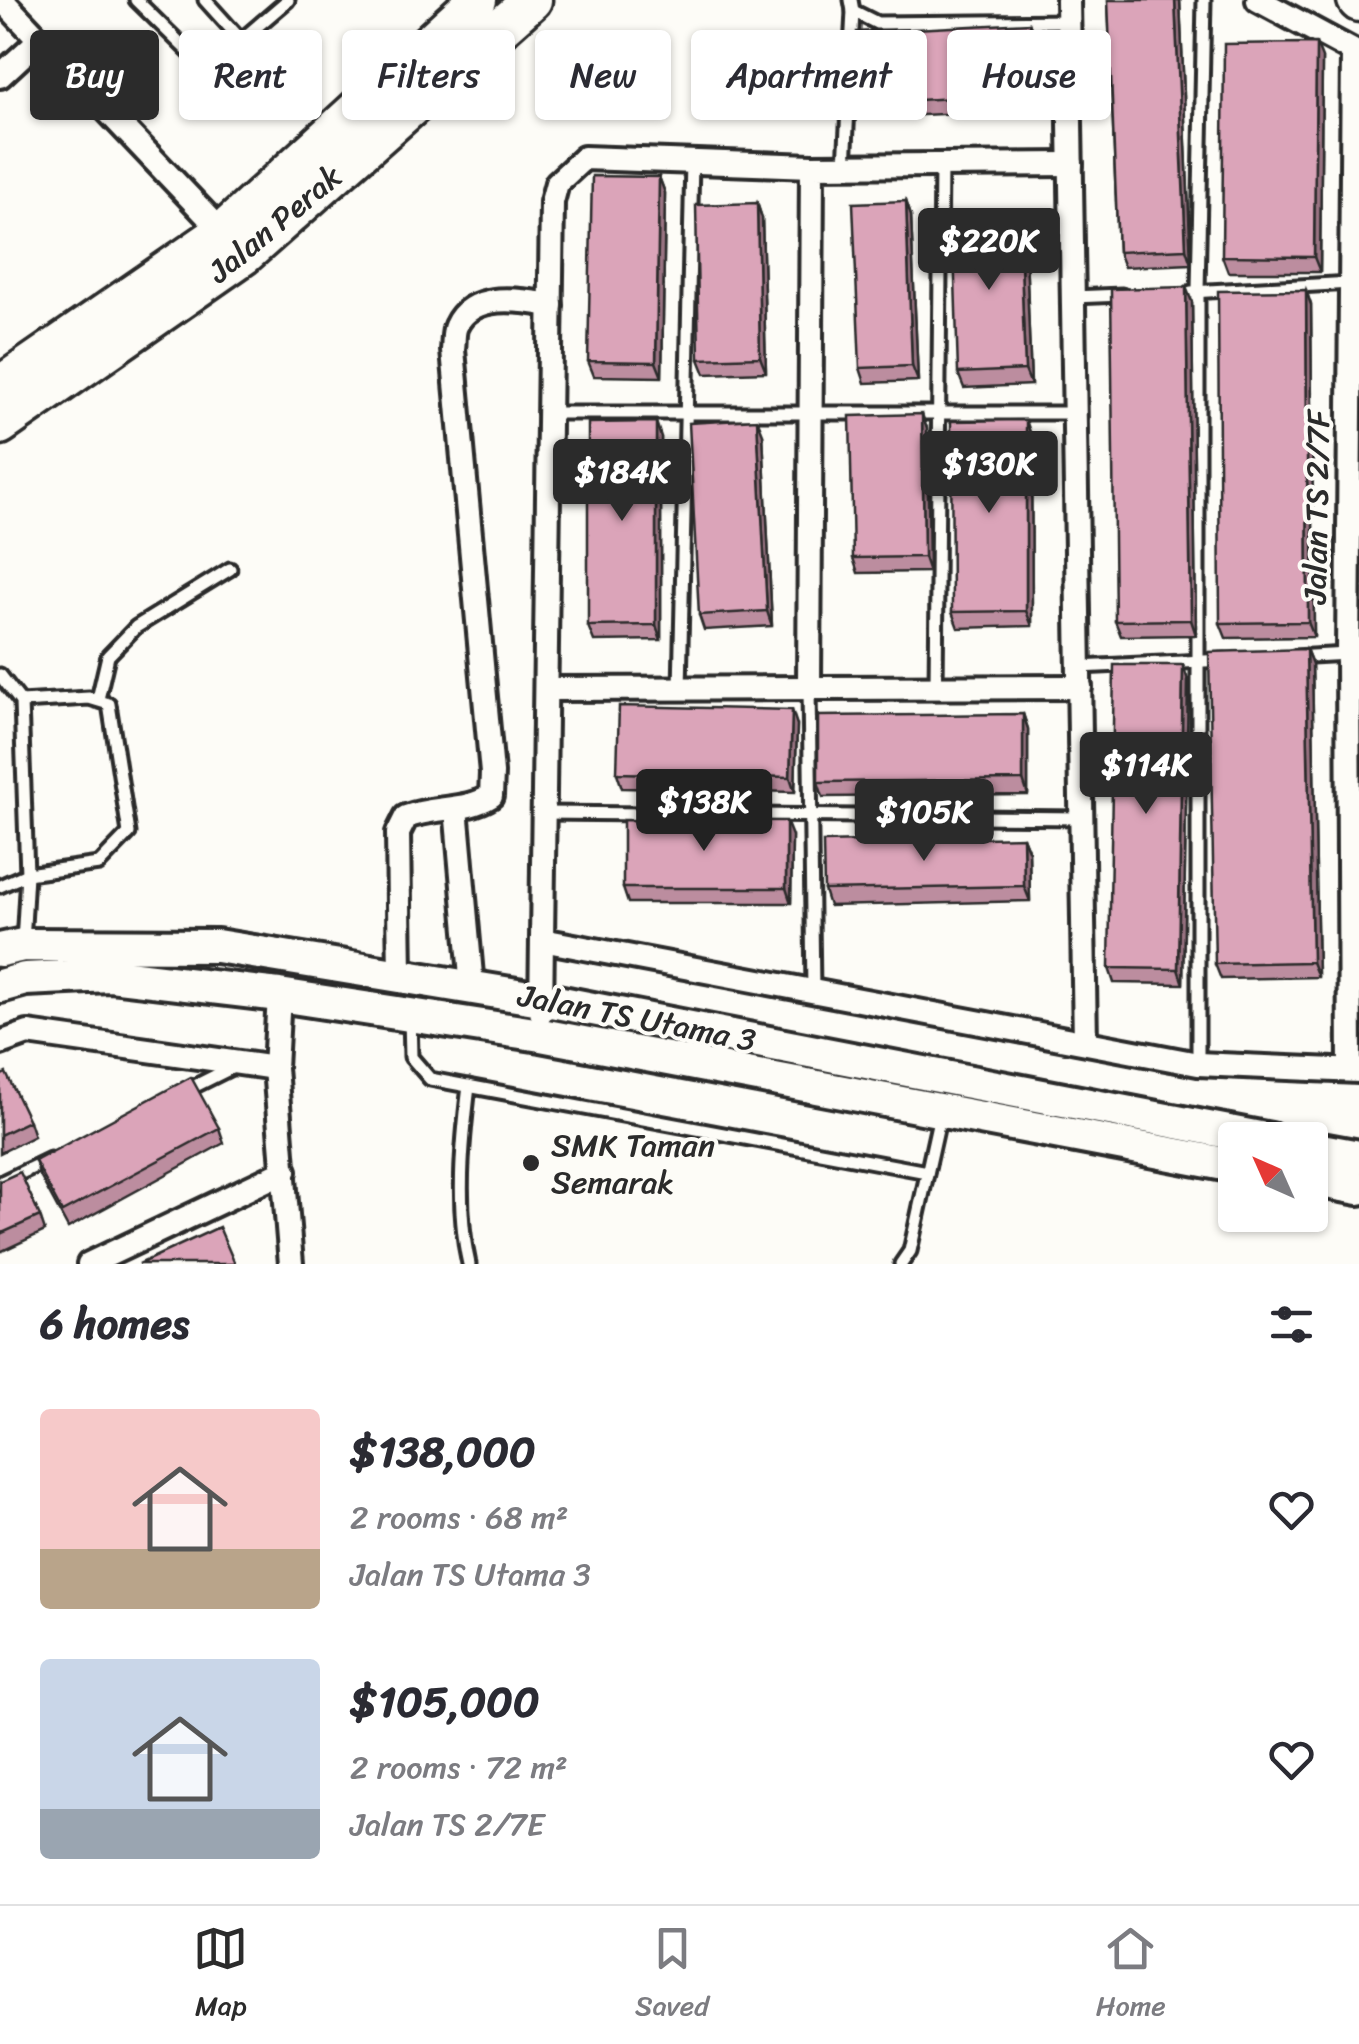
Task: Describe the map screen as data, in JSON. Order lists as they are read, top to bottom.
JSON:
{
  "streets": {
    "main road": ["Jalan Perak"],
    "street": ["Jalan TS 2/7F", "Jalan TS Utama 3"]
  },
  "places": ["SMK Taman Semarak"],
  "north": "top left",
  "page": {
    "chip": [
      "Buy",
      "Rent",
      "Filters",
      "New",
      "Apartment",
      "House"
    ],
    "price": [
      "$220K",
      "$130K",
      "$184K",
      "$114K",
      "$138K",
      "$105K"
    ],
    "heading": "6 homes",
    "list": [
      {
        "name": "$138,000",
        "note": "2 rooms · 68 m² · Jalan TS Utama 3"
      },
      {
        "name": "$105,000",
        "note": "2 rooms · 72 m² · Jalan TS 2/7E"
      }
    ],
    "tabs": ["Map", "Saved", "Home"]
  }
}
